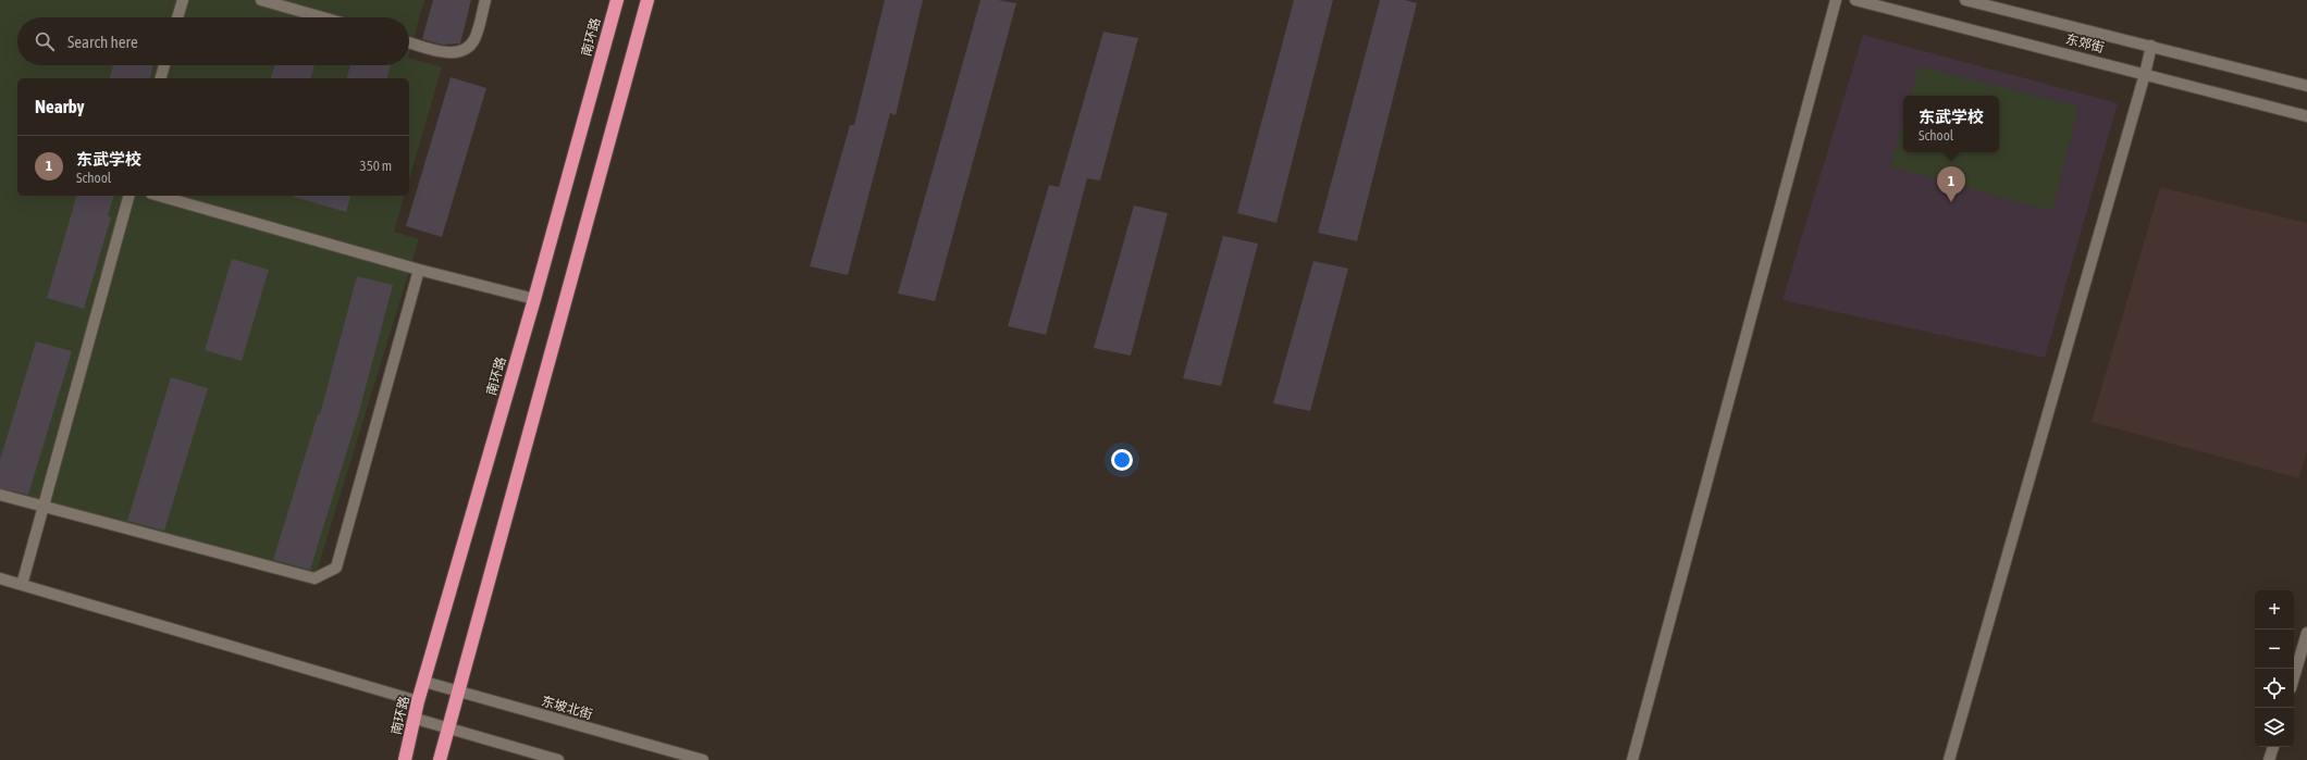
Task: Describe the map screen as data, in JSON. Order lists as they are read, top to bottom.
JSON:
{
  "streets": {
    "highway": ["南环路"],
    "street": ["东郊街", "东坡北街"]
  },
  "crossings": [
    ["南环路", "东坡北街"]
  ],
  "page": {
    "search": "Search here",
    "heading": "Nearby",
    "popup": ["东武学校", "School"],
    "list": [
      {
        "mark": "1",
        "name": "东武学校",
        "note": "School",
        "value": "350 m"
      }
    ],
    "pins": "1",
    "map_buttons": ["+", "−"]
  }
}
